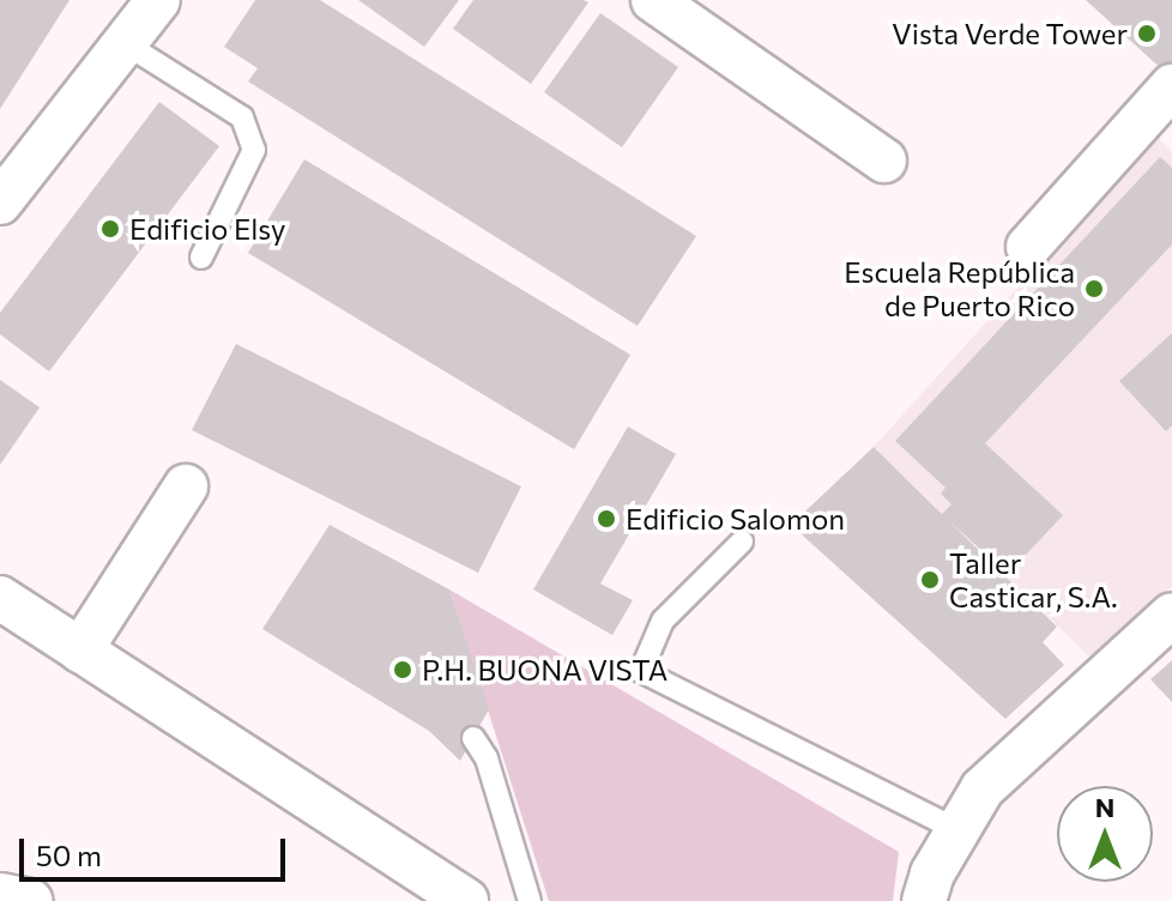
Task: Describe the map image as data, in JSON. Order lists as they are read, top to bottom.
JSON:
{
  "places": [
    "Vista Verde Tower",
    "Edificio Elsy",
    "Escuela República de Puerto Rico",
    "Edificio Salomon",
    "Taller Casticar, S.A.",
    "P.H. BUONA VISTA"
  ],
  "scale_bar": "50 m",
  "north": "top"
}
